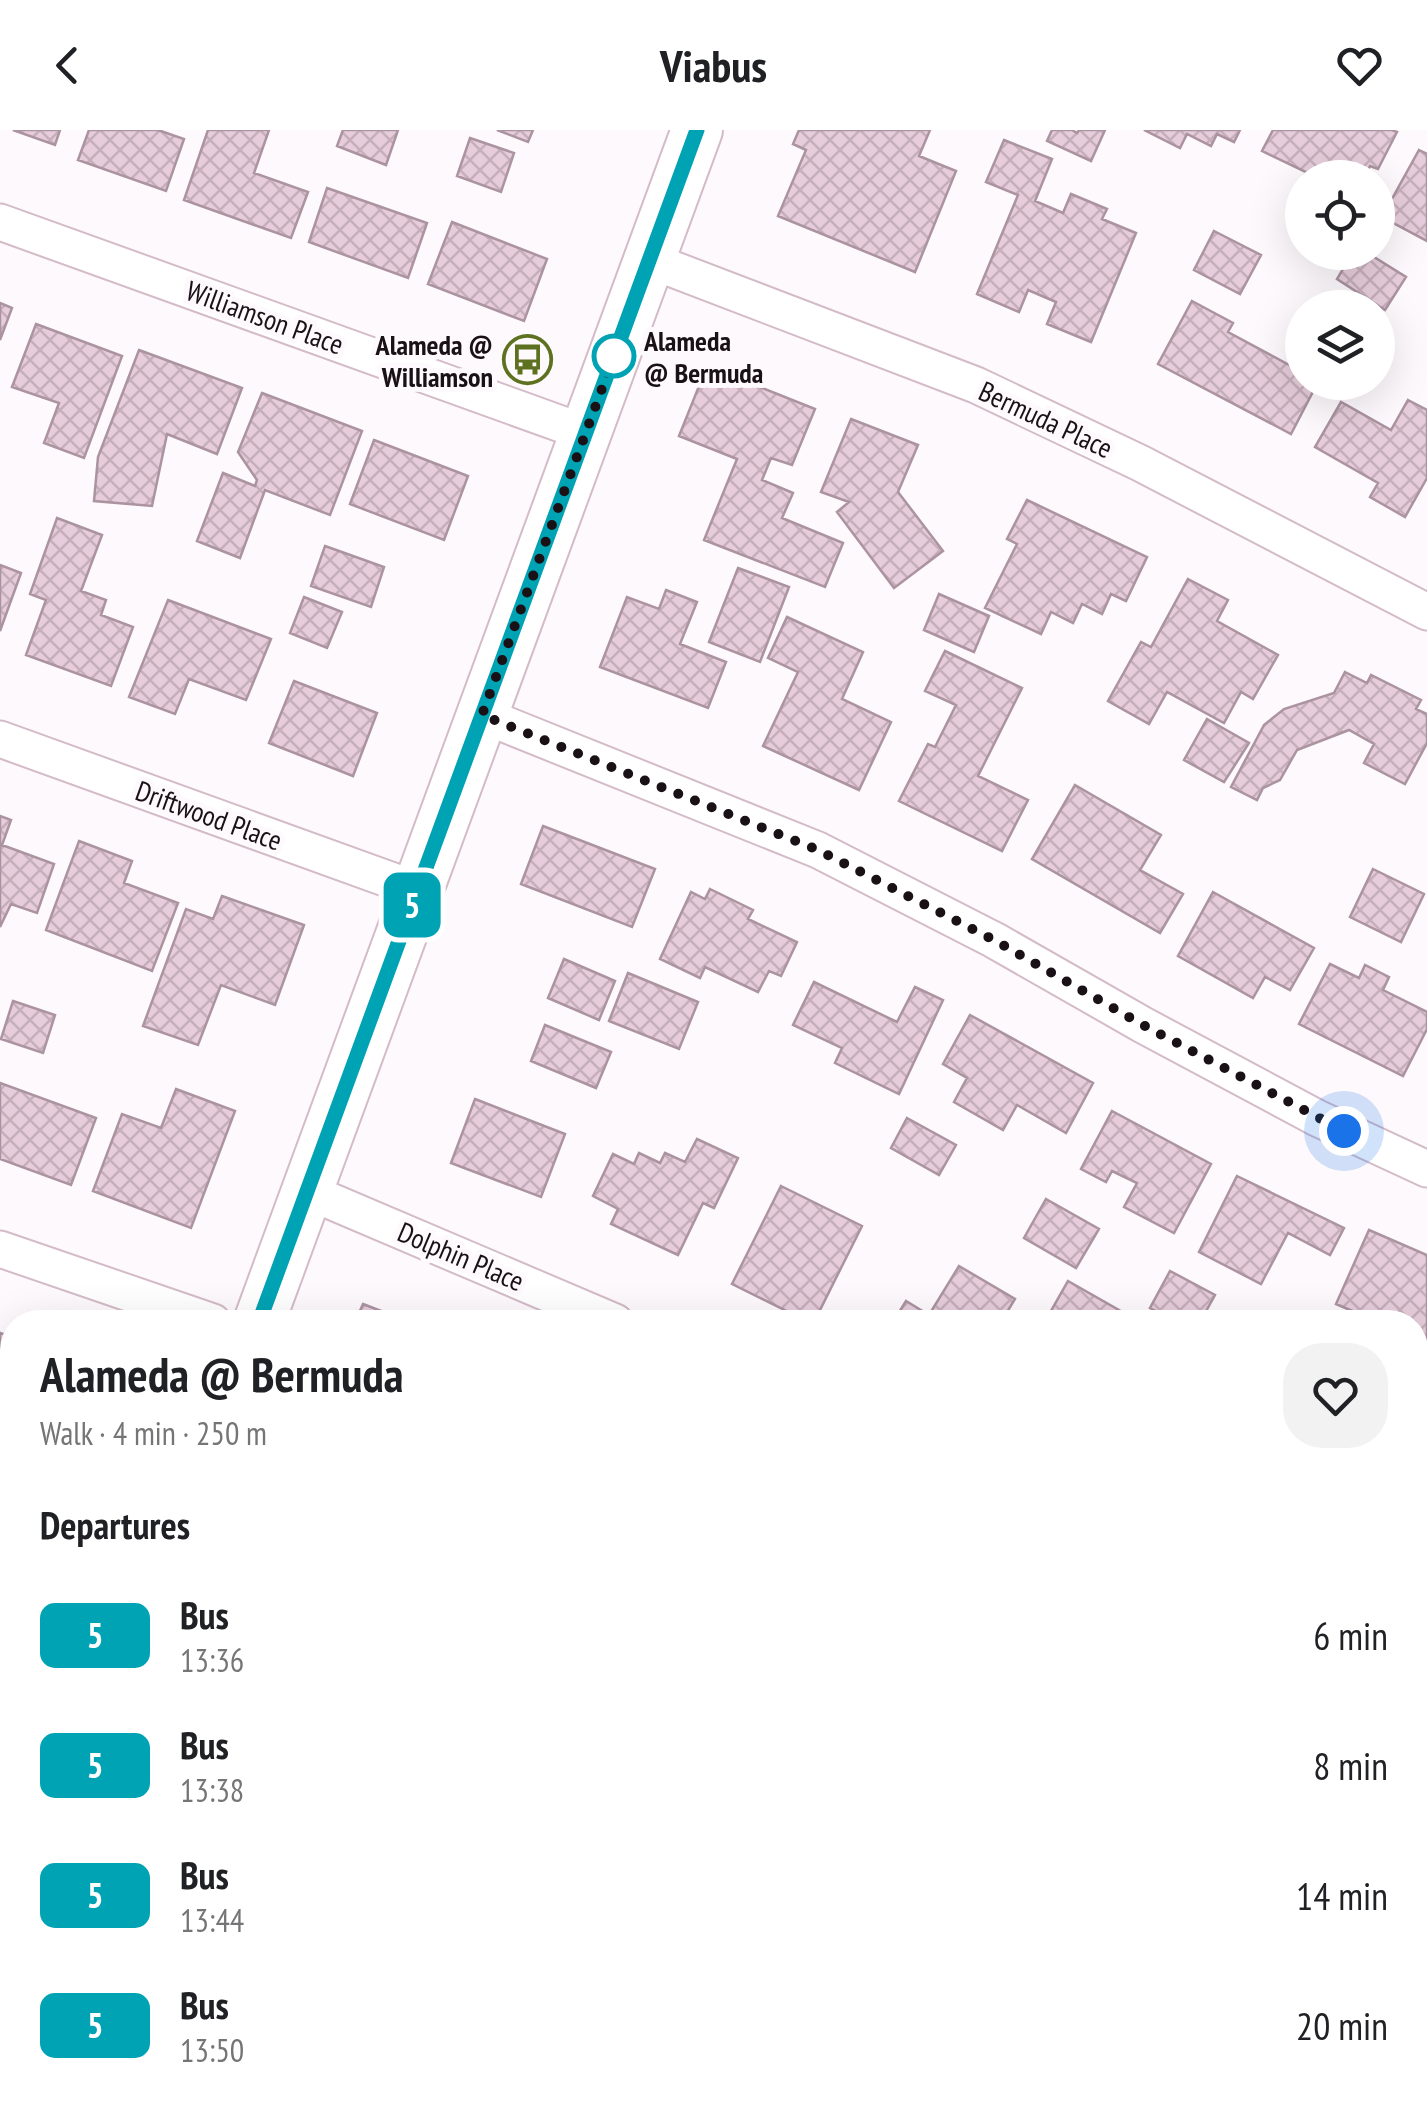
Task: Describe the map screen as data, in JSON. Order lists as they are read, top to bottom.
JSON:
{
  "streets": {
    "street": [
      "Williamson Place",
      "Bermuda Place",
      "Driftwood Place",
      "Dolphin Place"
    ]
  },
  "places": {
    "other": ["Alameda @ Bermuda"],
    "bus stop": ["Alameda @ Williamson"]
  },
  "lines": ["bus line 5"],
  "page": {
    "header": "Viabus",
    "on_map": "5",
    "heading": [
      ["Alameda @ Bermuda", "Walk · 4 min · 250 m"],
      "Departures"
    ],
    "list": [
      {
        "mark": "5",
        "name": "Bus",
        "note": "13:36",
        "value": "6 min"
      },
      {
        "mark": "5",
        "name": "Bus",
        "note": "13:38",
        "value": "8 min"
      },
      {
        "mark": "5",
        "name": "Bus",
        "note": "13:44",
        "value": "14 min"
      },
      {
        "mark": "5",
        "name": "Bus",
        "note": "13:50",
        "value": "20 min"
      }
    ]
  }
}
